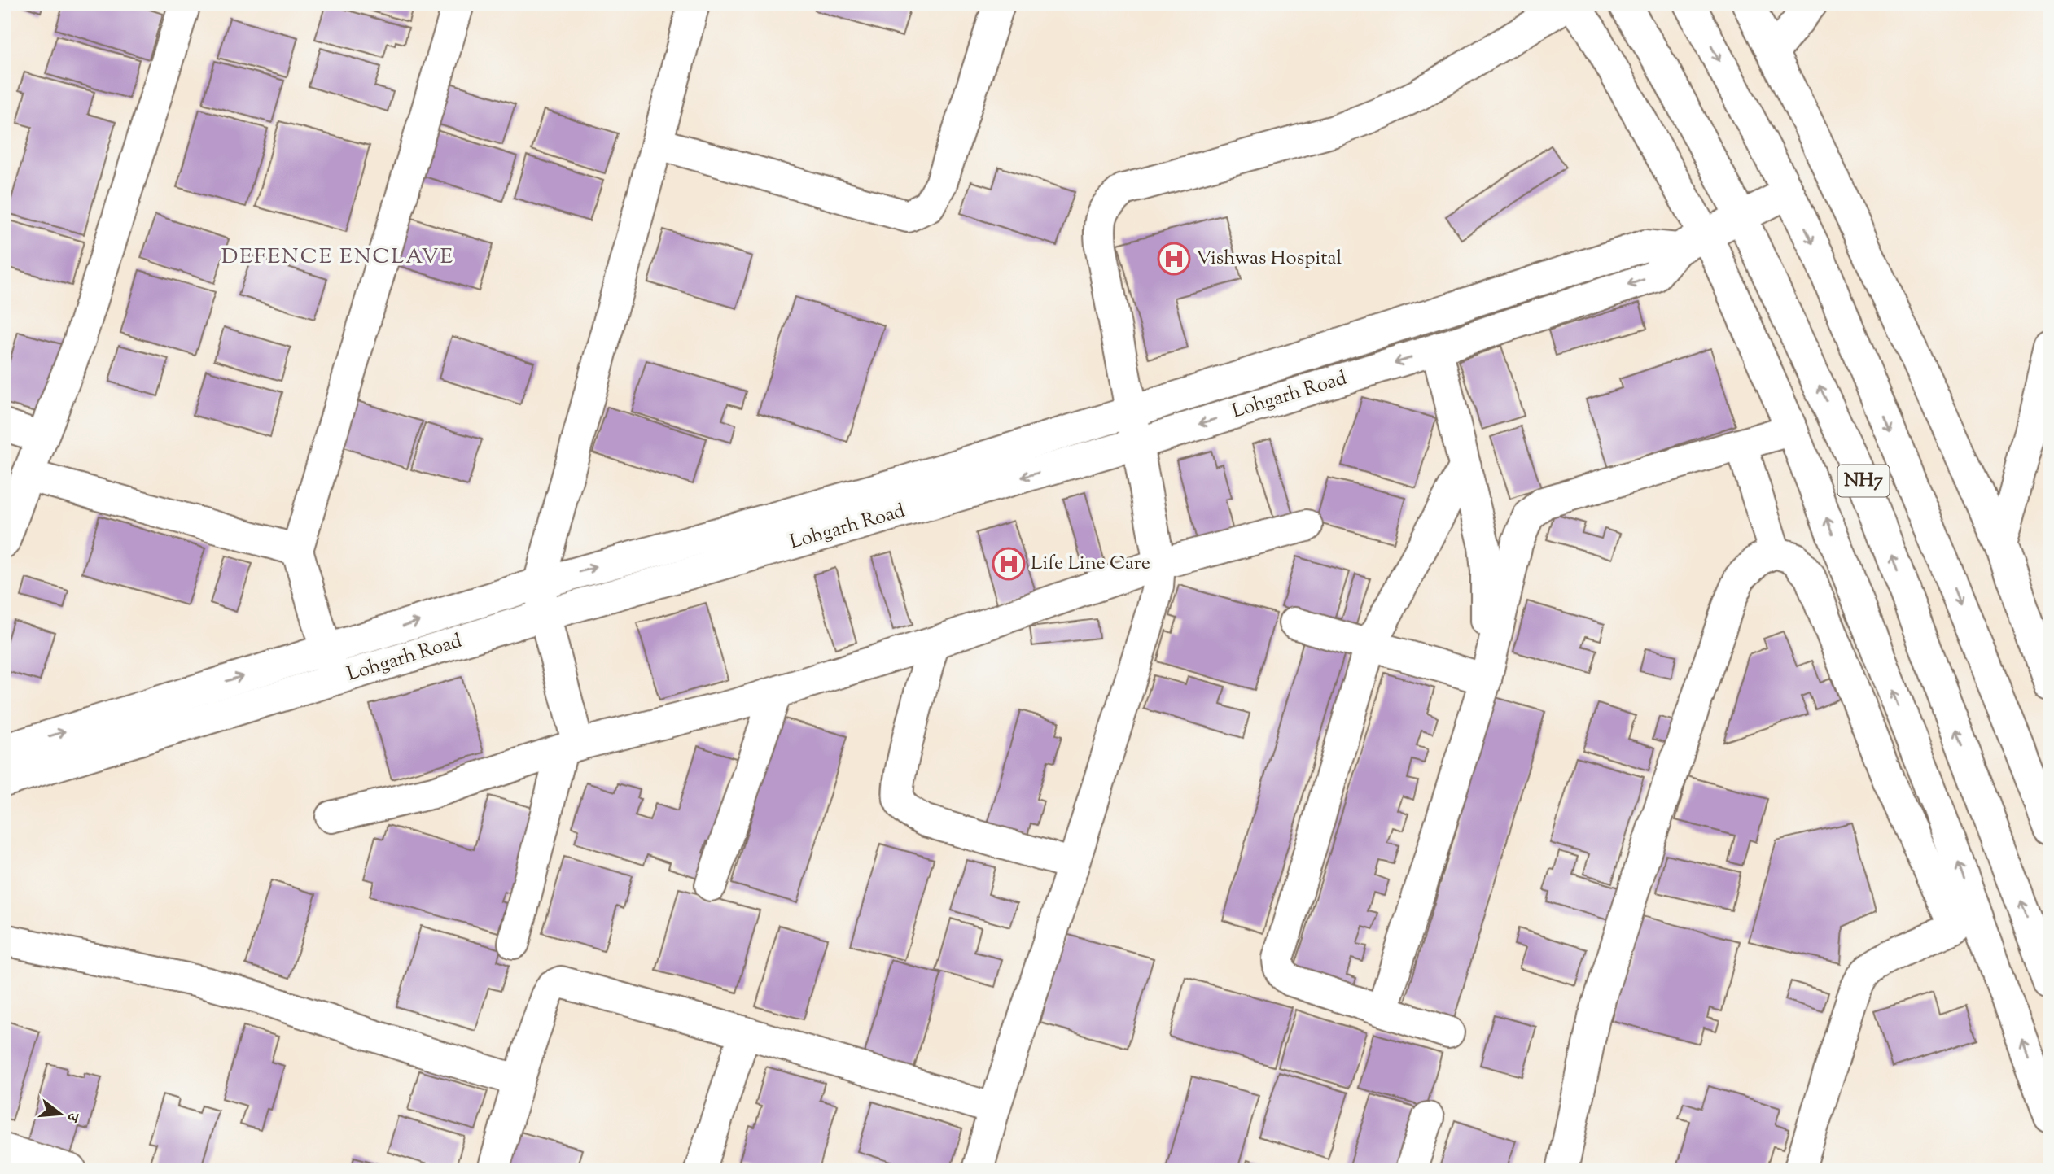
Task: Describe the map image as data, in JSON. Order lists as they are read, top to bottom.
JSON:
{
  "streets": {
    "main road": ["Lohgarh Road", "NH7"]
  },
  "districts": ["DEFENCE ENCLAVE"],
  "places": {
    "hospital": ["Vishwas Hospital", "Life Line Care"]
  },
  "north": "right"
}
